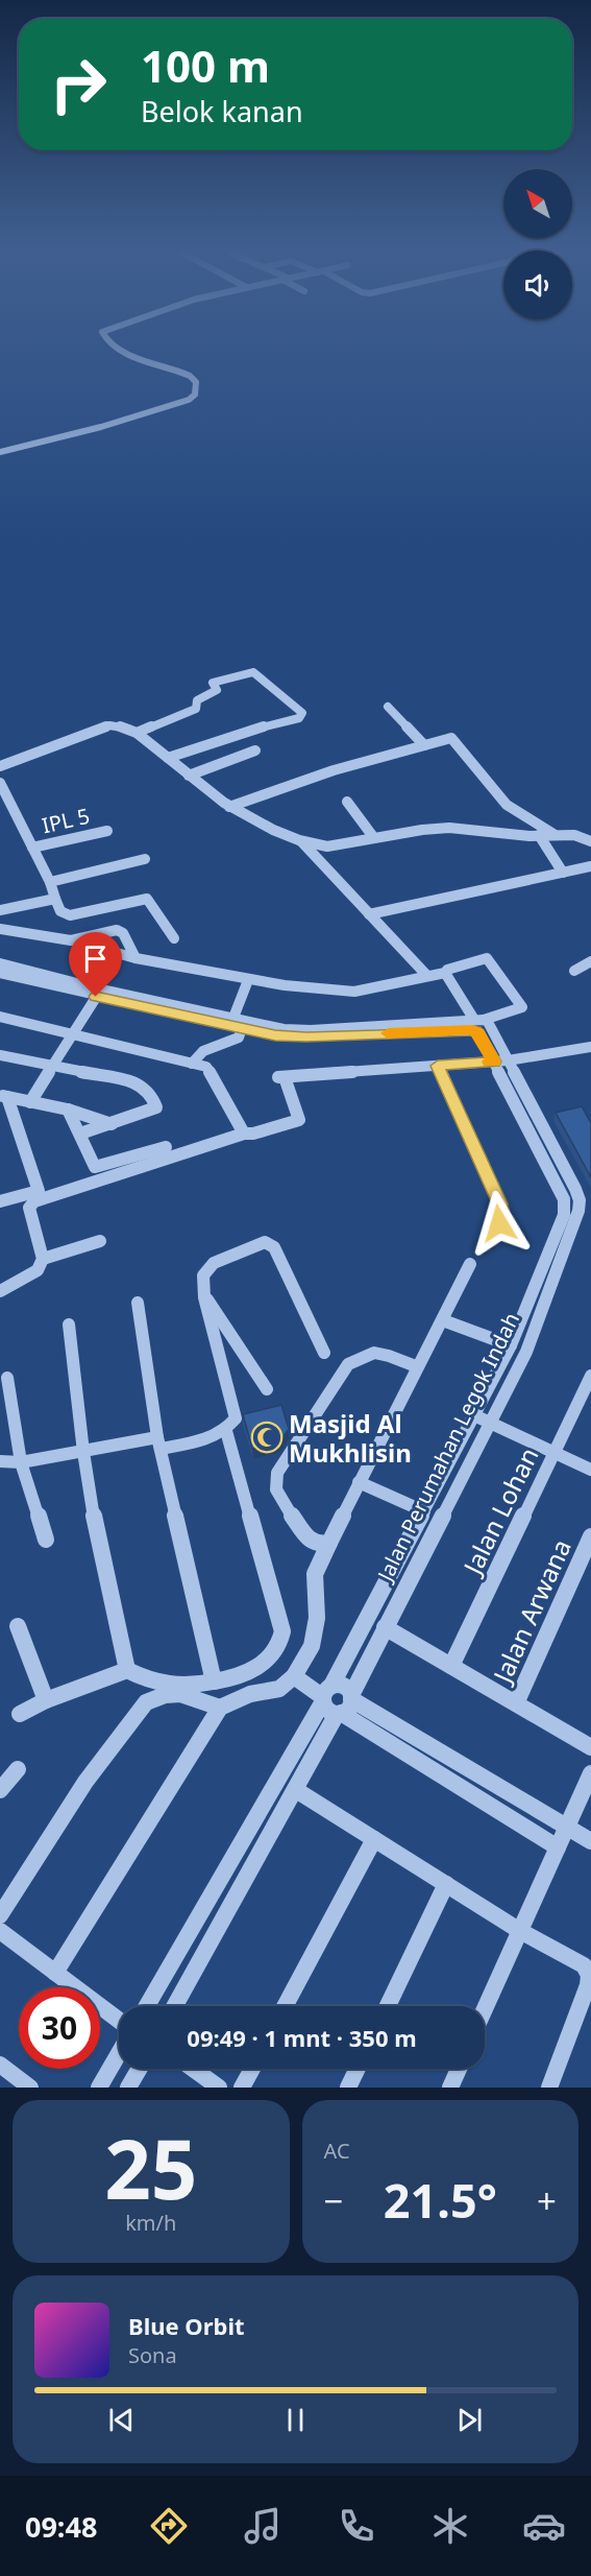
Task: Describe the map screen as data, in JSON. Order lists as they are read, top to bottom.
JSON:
{
  "streets": {
    "street": [
      "IPL 5",
      "Jalan Perumahan Legok Indah",
      "Jalan Lohan",
      "Jalan Arwana"
    ]
  },
  "places": {
    "mosque": ["Masjid Al Mukhlisin"]
  },
  "north": "top left",
  "page": {
    "turn": ["100 m", "Belok kanan"],
    "limit": "30",
    "trip": "09:49 · 1 mnt · 350 m",
    "tile": [
      ["25", "km/h"],
      "AC"
    ],
    "heat": ["−", "21.5°", "+"],
    "song": ["Blue Orbit", "Sona"],
    "tabs": "09:48"
  }
}
